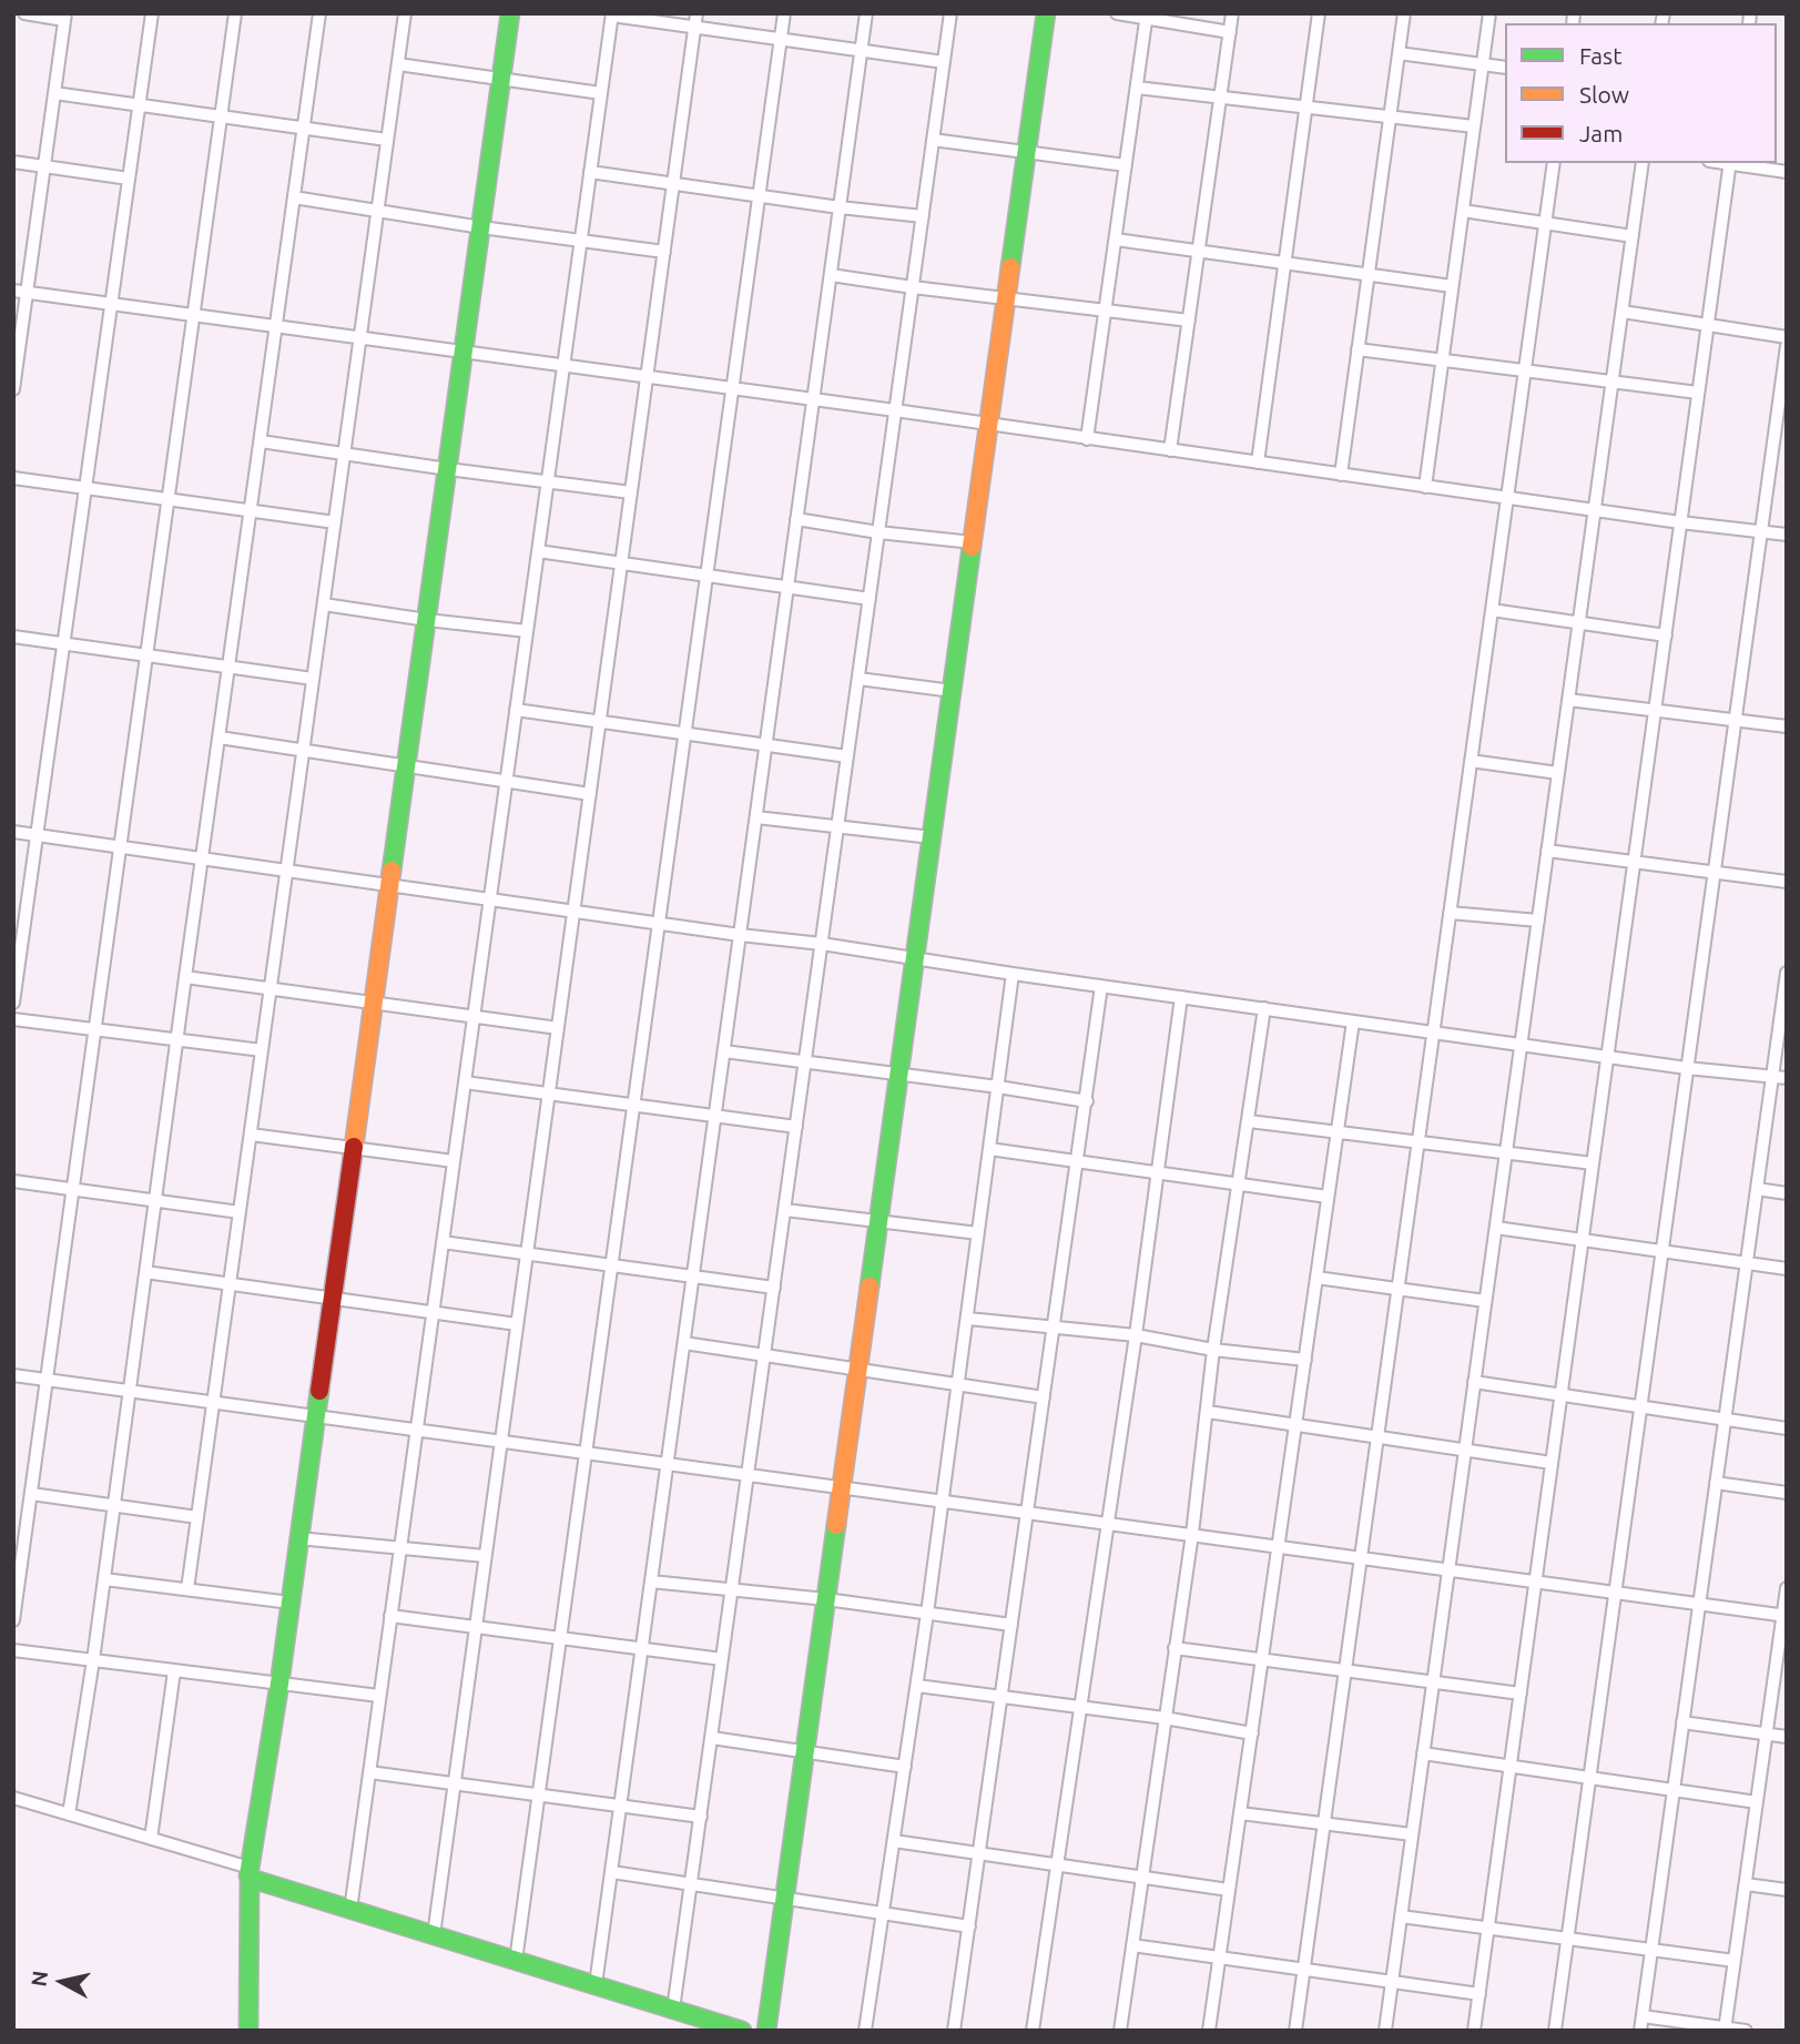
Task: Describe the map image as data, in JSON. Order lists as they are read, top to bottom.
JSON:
{
  "legend": ["Fast", "Slow", "Jam"],
  "north": "left"
}
